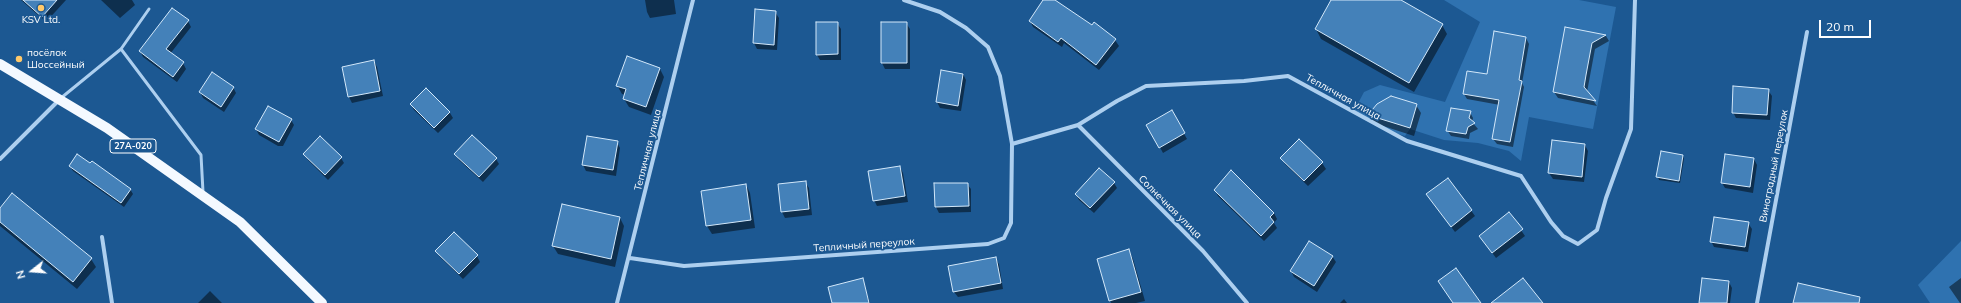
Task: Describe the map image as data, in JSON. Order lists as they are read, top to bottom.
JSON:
{
  "streets": {
    "main road": ["27А-020"],
    "street": [
      "Тепличная улица",
      "Виноградный переулок",
      "Солнечная улица",
      "Тепличный переулок"
    ]
  },
  "crossings": [
    ["Тепличная улица", "Солнечная улица"],
    ["Тепличная улица", "Тепличный переулок"]
  ],
  "places": ["KSV Ltd.", "посёлок Шоссейный"],
  "scale_bar": "20 m",
  "north": "left"
}
